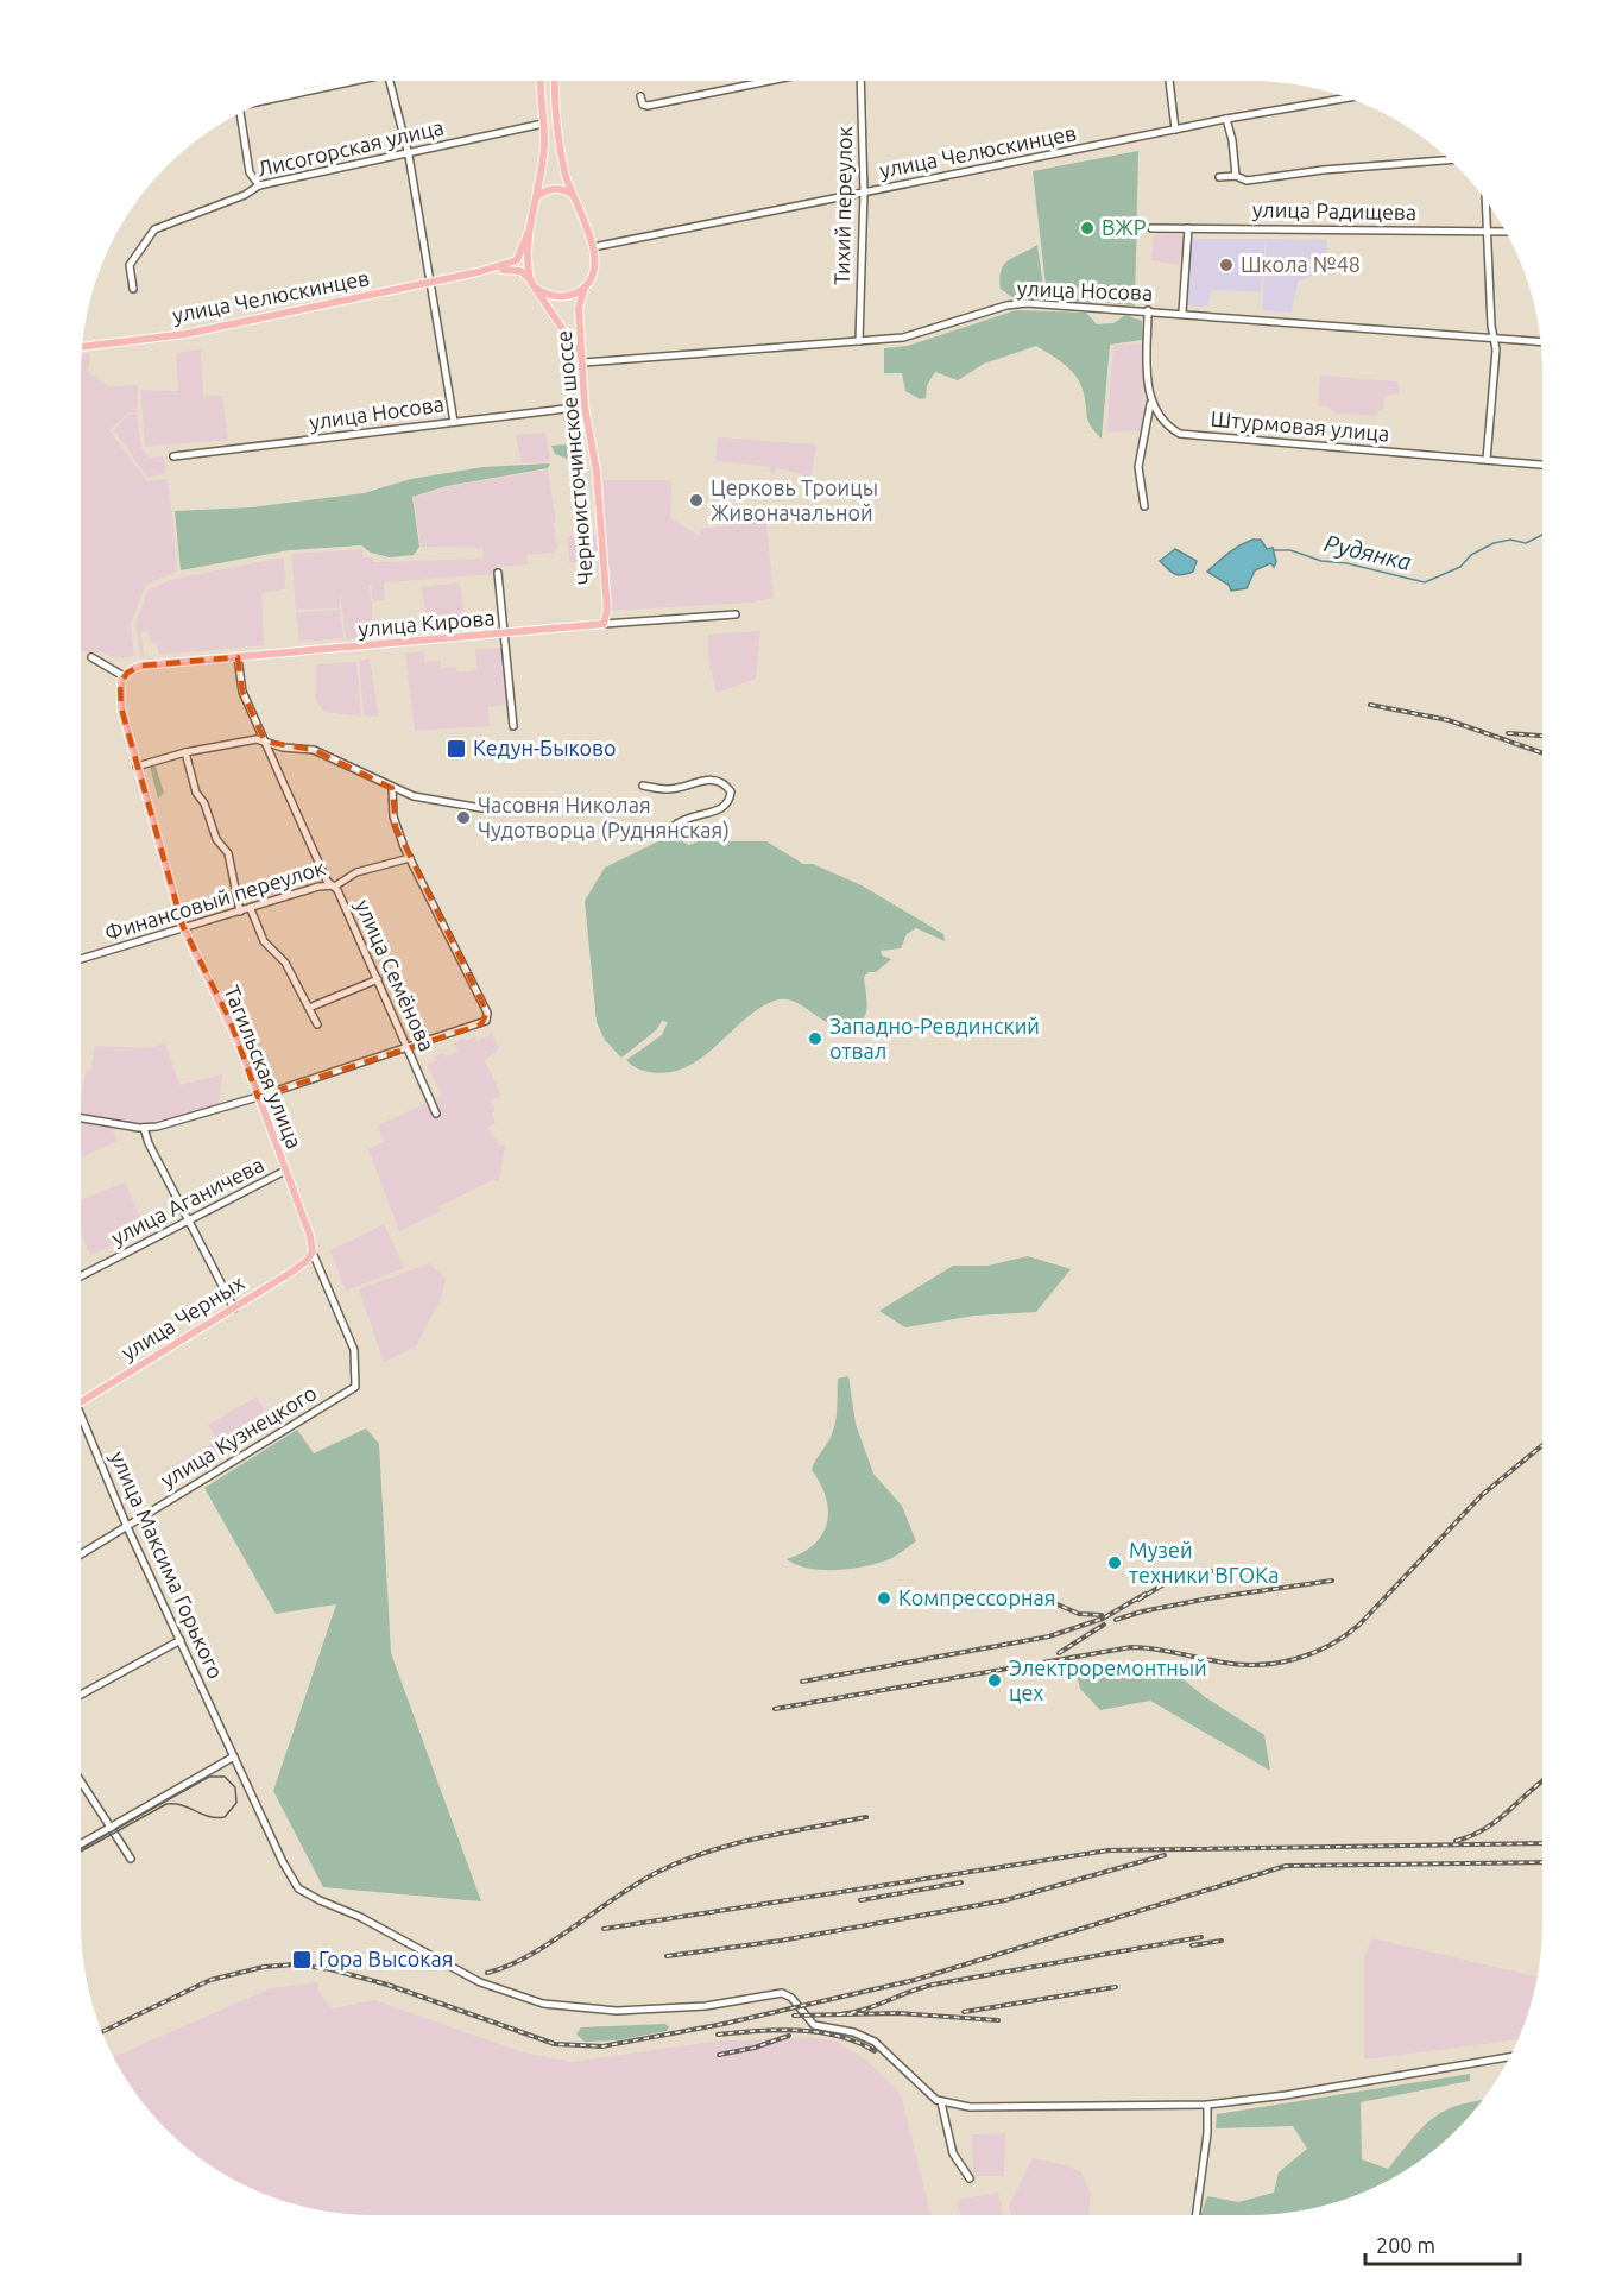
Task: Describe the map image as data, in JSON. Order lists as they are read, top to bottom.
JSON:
{
  "streets": {
    "main road": [
      "улица Челюскинцев",
      "Черноисточинское шоссе",
      "улица Кирова",
      "Тагильская улица",
      "улица Черных"
    ],
    "street": [
      "Лисогорская улица",
      "Тихий переулок",
      "улица Радищева",
      "улица Носова",
      "Штурмовая улица",
      "Финансовый переулок",
      "улица Семёнова",
      "улица Аганичева",
      "улица Кузнецкого",
      "улица Максима Горького"
    ]
  },
  "crossings": [
    ["улица Челюскинцев", "Тихий переулок"],
    ["улица Челюскинцев", "Черноисточинское шоссе"],
    ["Тихий переулок", "улица Носова"],
    ["улица Носова", "Черноисточинское шоссе"],
    ["Черноисточинское шоссе", "улица Кирова"],
    ["улица Кирова", "улица Семёнова"],
    ["улица Кирова", "Тагильская улица"],
    ["Финансовый переулок", "улица Семёнова"],
    ["Финансовый переулок", "Тагильская улица"],
    ["Тагильская улица", "улица Аганичева"],
    ["Тагильская улица", "улица Черных"],
    ["Тагильская улица", "улица Кузнецкого"],
    ["улица Кузнецкого", "улица Максима Горького"]
  ],
  "water": ["Рудянка"],
  "places": {
    "other": [
      "ВЖР",
      "Школа №48",
      "Церковь Троицы Живоначальной",
      "Часовня Николая Чудотворца (Руднянская)",
      "Западно-Ревдинский отвал",
      "Музей техники ВГОКа",
      "Компрессорная",
      "Электроремонтный цех"
    ],
    "transit": ["Кедун-Быково", "Гора Высокая"]
  },
  "scale_bar": "200 m"
}
